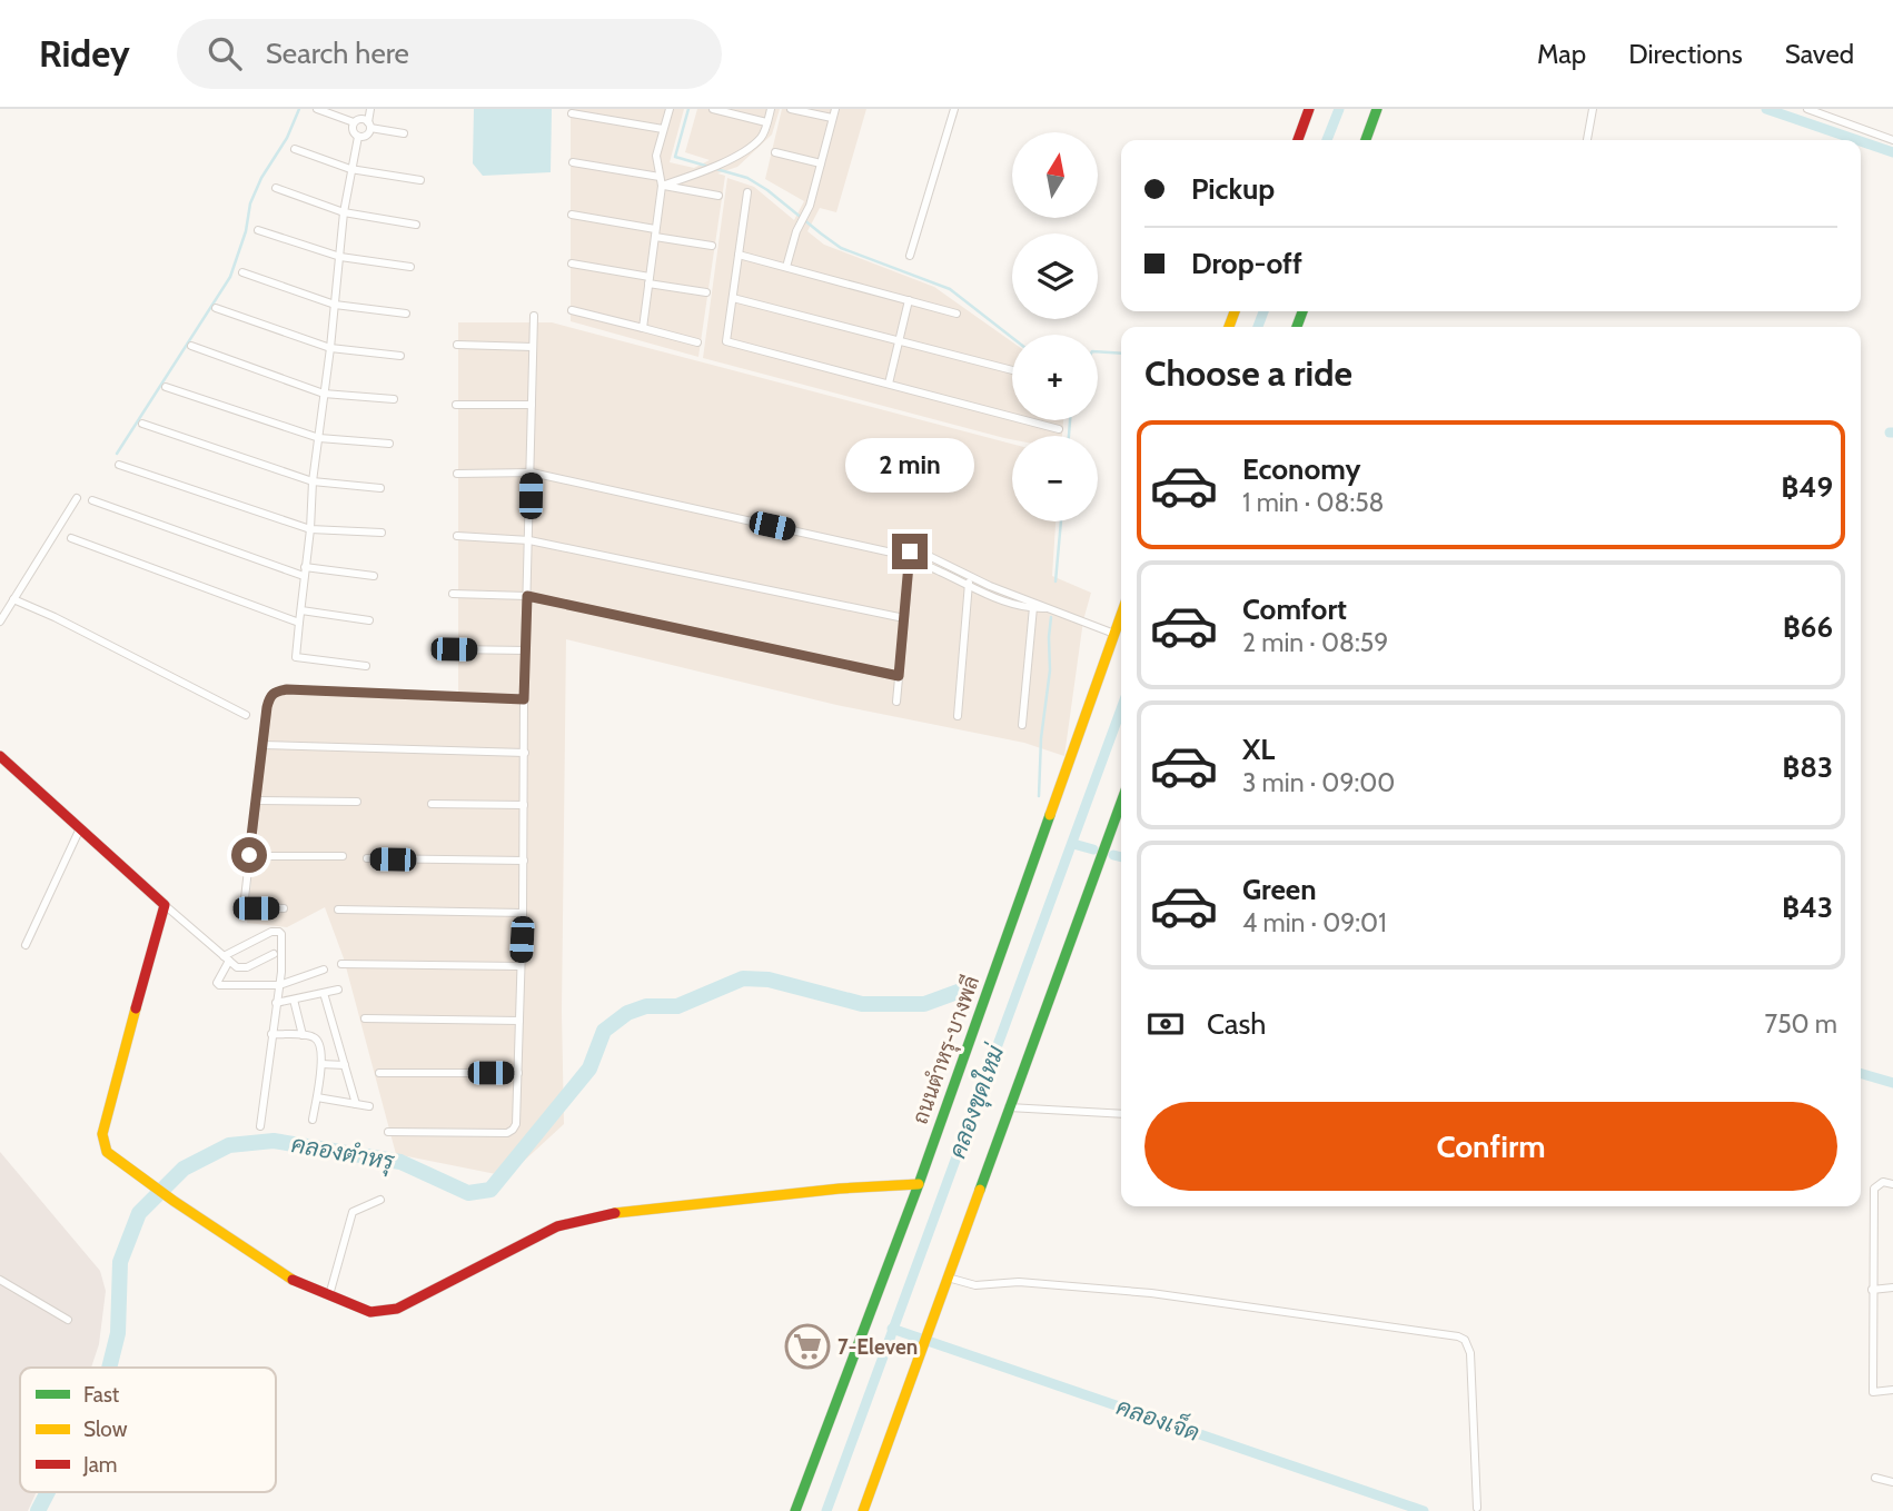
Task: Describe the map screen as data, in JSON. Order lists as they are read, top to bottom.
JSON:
{
  "streets": {
    "main road": ["ถนนตำหรุ-บางพลี"]
  },
  "water": ["คลองขุดใหม่", "คลองตำหรุ", "คลองเจ็ด"],
  "places": {
    "supermarket": ["7-Eleven"]
  },
  "legend": ["Fast", "Slow", "Jam"],
  "north": "top",
  "page": {
    "header": "Ridey",
    "search": "Search here",
    "nav": ["Map", "Directions", "Saved"],
    "map_buttons": ["+", "−"],
    "banner": ["Pickup", "Drop-off"],
    "heading": "Choose a ride",
    "list": [
      {
        "name": "Economy",
        "note": "1 min · 08:58",
        "value": "฿49"
      },
      {
        "name": "Comfort",
        "note": "2 min · 08:59",
        "value": "฿66"
      },
      {
        "name": "XL",
        "note": "3 min · 09:00",
        "value": "฿83"
      },
      {
        "name": "Green",
        "note": "4 min · 09:01",
        "value": "฿43"
      }
    ],
    "bubble": "2 min",
    "pay": ["Cash", "750 m"],
    "buttons": "Confirm"
  }
}
